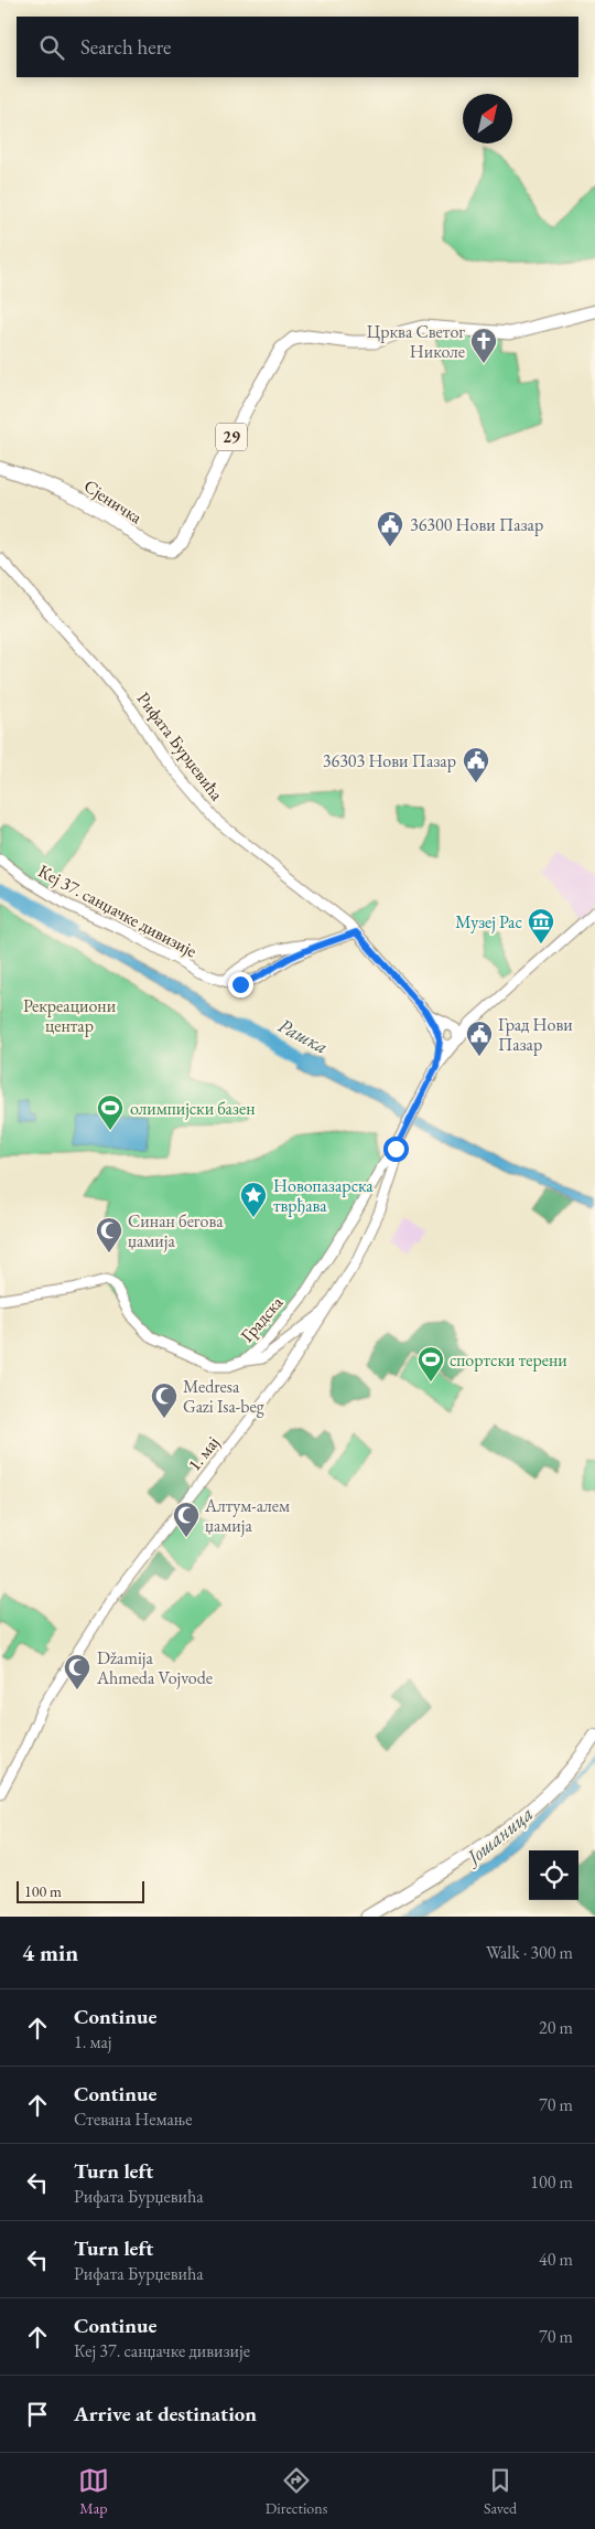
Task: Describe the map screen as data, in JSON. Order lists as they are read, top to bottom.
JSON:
{
  "streets": {
    "main road": ["29", "Сјеничка"],
    "street": [
      "Рифата Бурџевића",
      "Кеј 37. санџачке дивизије",
      "Градска",
      "1. мај"
    ]
  },
  "crossings": [
    ["Градска", "1. мај"]
  ],
  "water": ["Рашка", "Јошаница"],
  "parks": ["Рекреациони центар"],
  "places": {
    "church": ["Црква Светог Николе"],
    "public building": ["36300 Нови Пазар", "36303 Нови Пазар", "Град Нови Пазар"],
    "museum": ["Музеј Рас"],
    "sports": ["олимпијски базен", "спортски терени"],
    "place": ["Новопазарска тврђава"],
    "mosque": [
      "Синан бегова џамија",
      "Medresa Gazi Isa-beg",
      "Алтум-алем џамија",
      "Džamija Ahmeda Vojvode"
    ]
  },
  "scale_bar": "100 m",
  "north": "top right",
  "page": {
    "search": "Search here",
    "scale": "100 m",
    "heading": ["4 min", "Walk · 300 m"],
    "list": [
      ["Continue", "1. мај", "20 m"],
      ["Continue", "Стевана Немање", "70 m"],
      ["Turn left", "Рифата Бурџевића", "100 m"],
      ["Turn left", "Рифата Бурџевића", "40 m"],
      ["Continue", "Кеј 37. санџачке дивизије", "70 m"],
      "Arrive at destination"
    ],
    "nav": ["Map", "Directions", "Saved"]
  }
}
